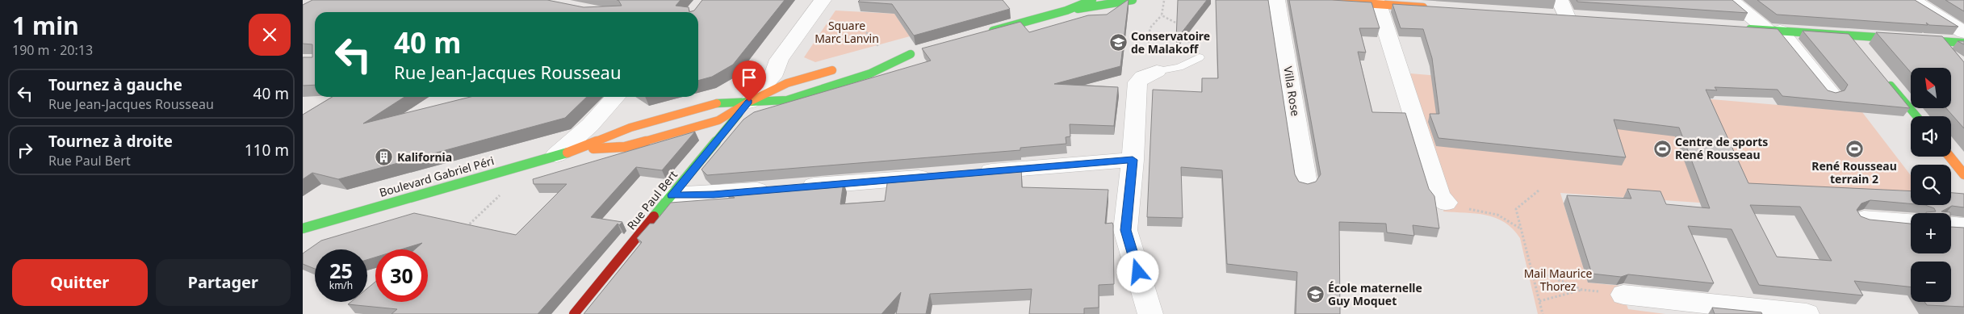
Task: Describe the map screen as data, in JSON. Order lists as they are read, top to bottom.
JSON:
{
  "streets": {
    "main road": ["Boulevard Gabriel Péri", "Rue Paul Bert"],
    "street": ["Villa Rose"]
  },
  "crossings": [
    ["Boulevard Gabriel Péri", "Rue Paul Bert"]
  ],
  "parks": ["Square Marc Lanvin", "Mail Maurice Thorez"],
  "places": {
    "school or university": ["Conservatoire de Malakoff", "École maternelle Guy Moquet"],
    "sports": ["Centre de sports René Rousseau", "René Rousseau terrain 2"],
    "building": ["Kalifornia"]
  },
  "north": "top left",
  "page": {
    "heading": ["1 min", "190 m · 20:13"],
    "turn": ["40 m", "Rue Jean-Jacques Rousseau"],
    "map_buttons": ["+", "−"],
    "list": [
      {
        "name": "Tournez à gauche",
        "note": "Rue Jean-Jacques Rousseau",
        "value": "40 m"
      },
      {
        "name": "Tournez à droite",
        "note": "Rue Paul Bert",
        "value": "110 m"
      }
    ],
    "speed": "25 km/h",
    "limit": "30",
    "buttons": ["Quitter", "Partager"]
  }
}
